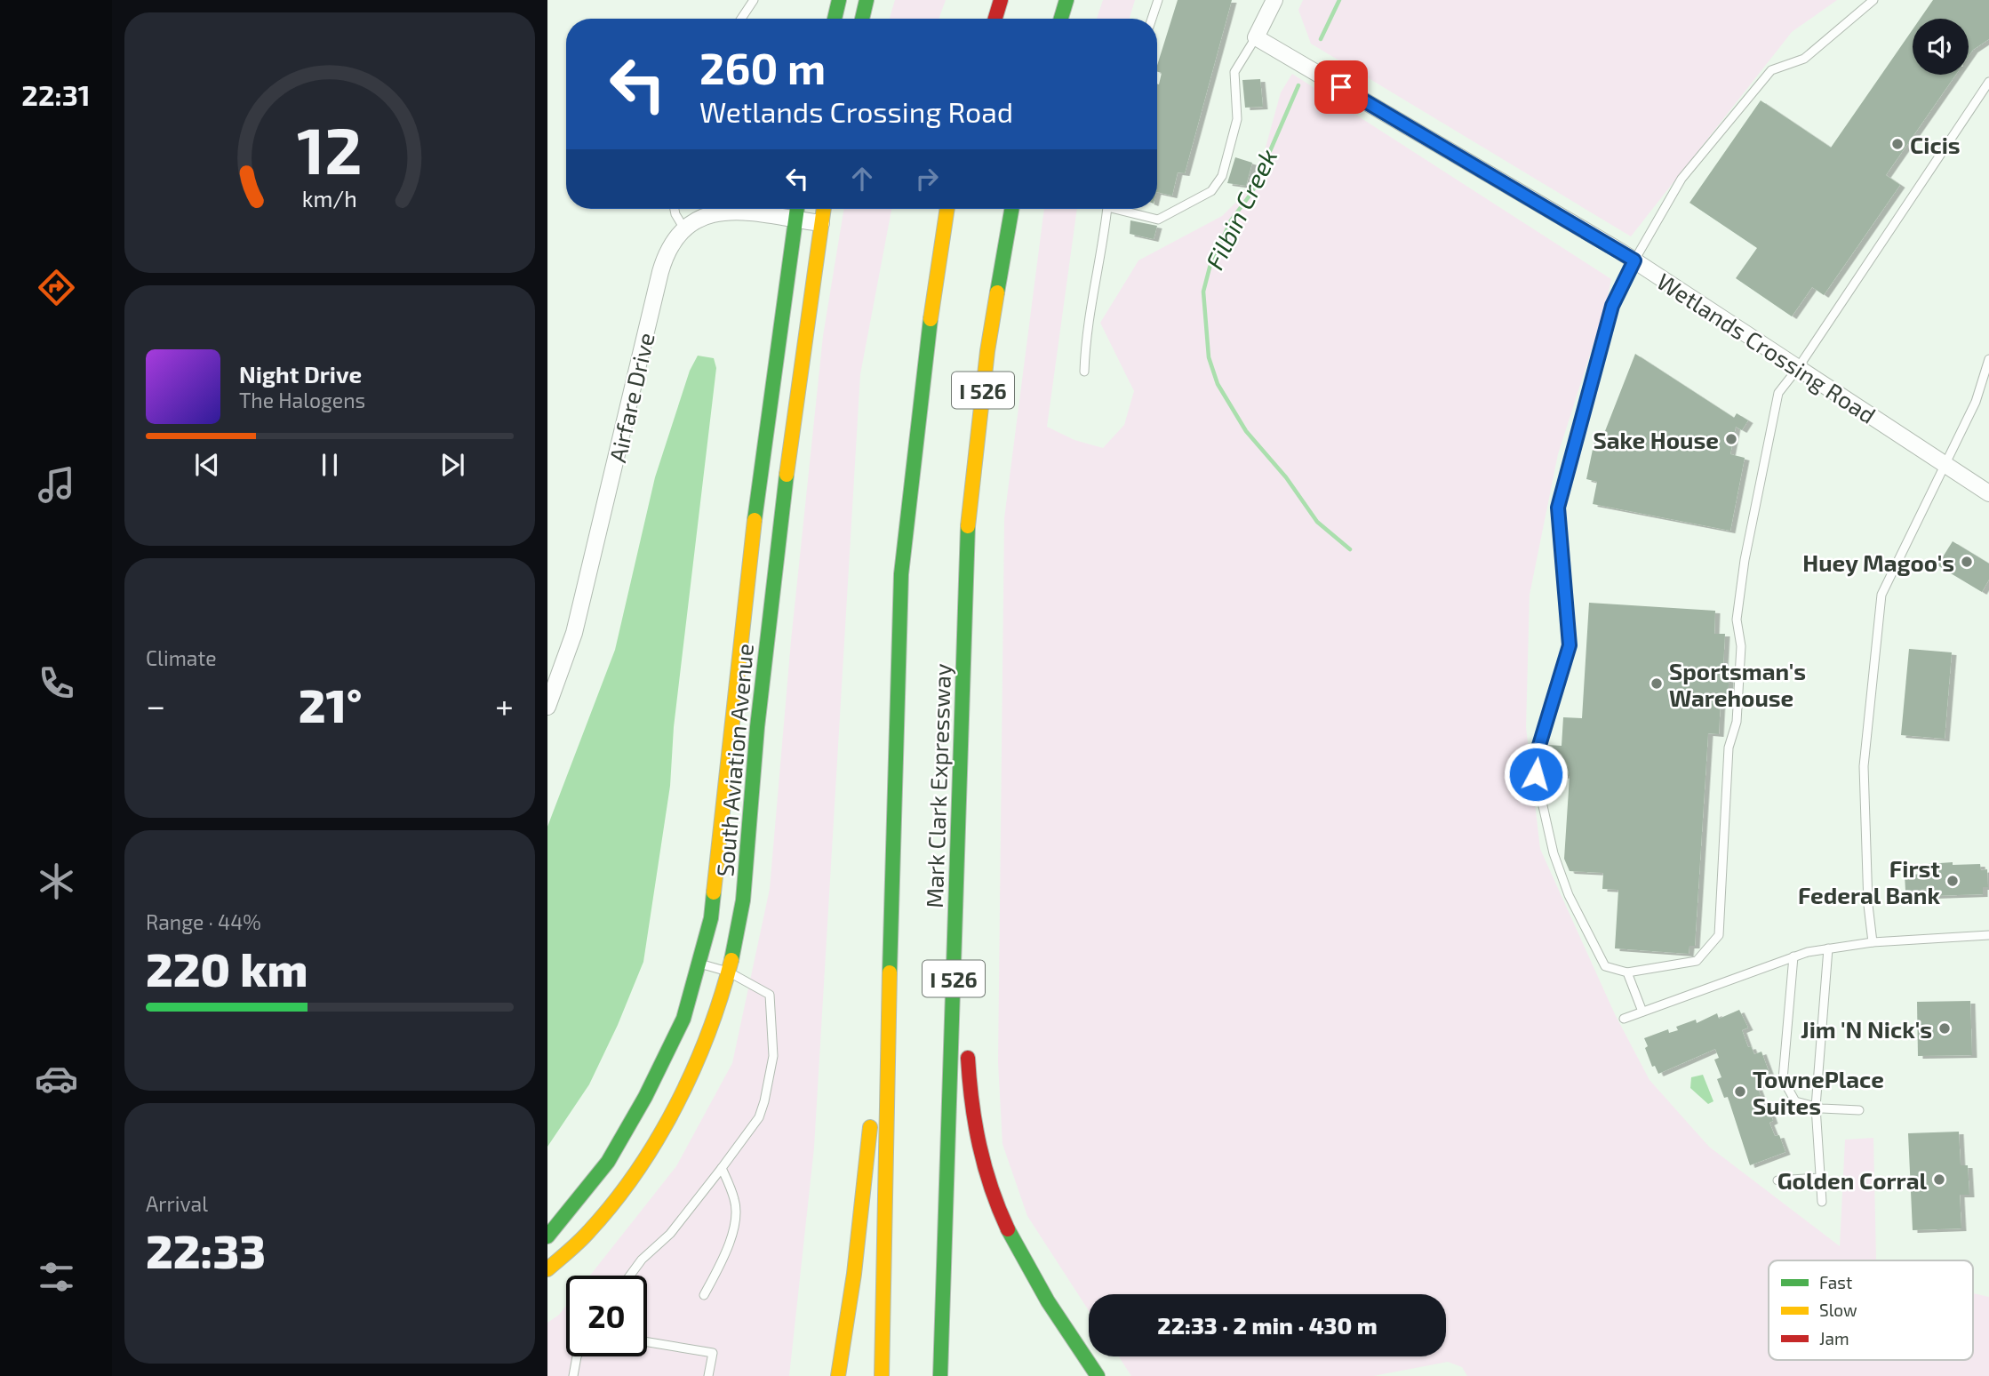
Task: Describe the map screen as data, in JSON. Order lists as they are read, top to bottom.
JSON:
{
  "streets": {
    "main road": ["I 526", "South Aviation Avenue", "Mark Clark Expressway"],
    "street": ["Wetlands Crossing Road", "Airfare Drive"]
  },
  "crossings": [
    ["Airfare Drive", "South Aviation Avenue"]
  ],
  "water": ["Filbin Creek"],
  "places": [
    "Cicis",
    "Sake House",
    "Huey Magoo's",
    "Sportsman's Warehouse",
    "First Federal Bank",
    "Jim 'N Nick's",
    "TownePlace Suites",
    "Golden Corral"
  ],
  "legend": ["Fast", "Slow", "Jam"],
  "page": {
    "tabs": "22:31",
    "turn": ["260 m", "Wetlands Crossing Road"],
    "song": ["Night Drive", "The Halogens"],
    "tile": [
      "Climate",
      ["Range · 44%", "220 km"],
      ["Arrival", "22:33"]
    ],
    "heat": ["−", "21°", "+"],
    "limit": "20",
    "trip": "22:33 · 2 min · 430 m",
    "gauge": ["12", "km/h"]
  }
}
